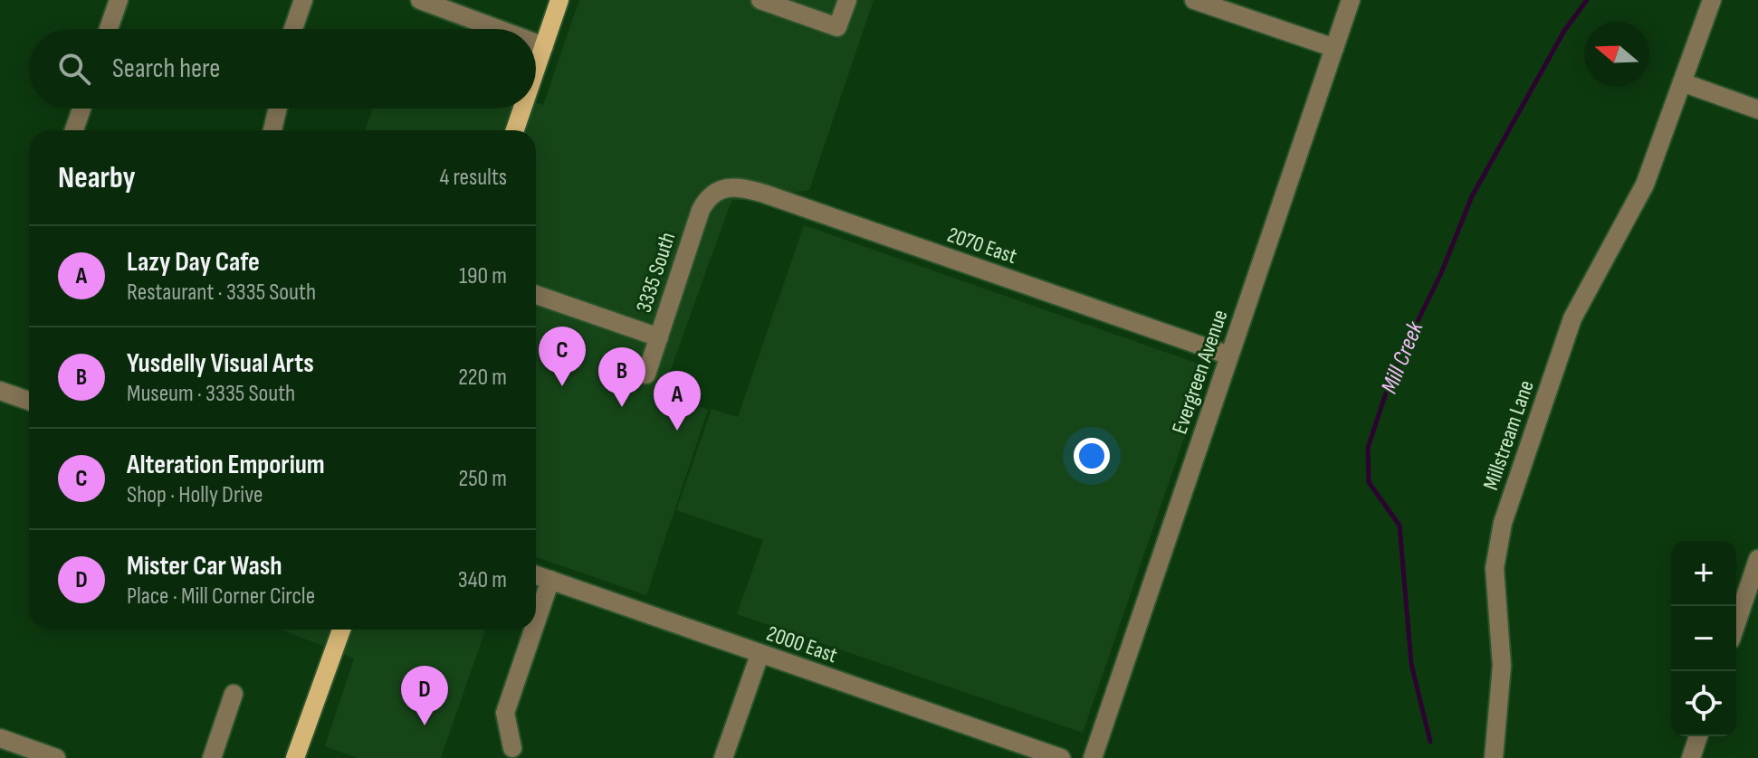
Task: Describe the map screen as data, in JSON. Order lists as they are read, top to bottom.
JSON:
{
  "streets": {
    "street": [
      "2070 East",
      "3335 South",
      "Evergreen Avenue",
      "Millstream Lane",
      "2000 East"
    ]
  },
  "crossings": [
    ["2070 East", "3335 South"],
    ["2070 East", "Evergreen Avenue"]
  ],
  "water": ["Mill Creek"],
  "north": "left",
  "page": {
    "search": "Search here",
    "heading": ["Nearby", "4 results"],
    "list": [
      {
        "mark": "A",
        "name": "Lazy Day Cafe",
        "note": "Restaurant · 3335 South",
        "value": "190 m"
      },
      {
        "mark": "B",
        "name": "Yusdelly Visual Arts",
        "note": "Museum · 3335 South",
        "value": "220 m"
      },
      {
        "mark": "C",
        "name": "Alteration Emporium",
        "note": "Shop · Holly Drive",
        "value": "250 m"
      },
      {
        "mark": "D",
        "name": "Mister Car Wash",
        "note": "Place · Mill Corner Circle",
        "value": "340 m"
      }
    ],
    "pins": [
      "C",
      "B",
      "A",
      "D"
    ],
    "map_buttons": ["+", "−"]
  }
}
